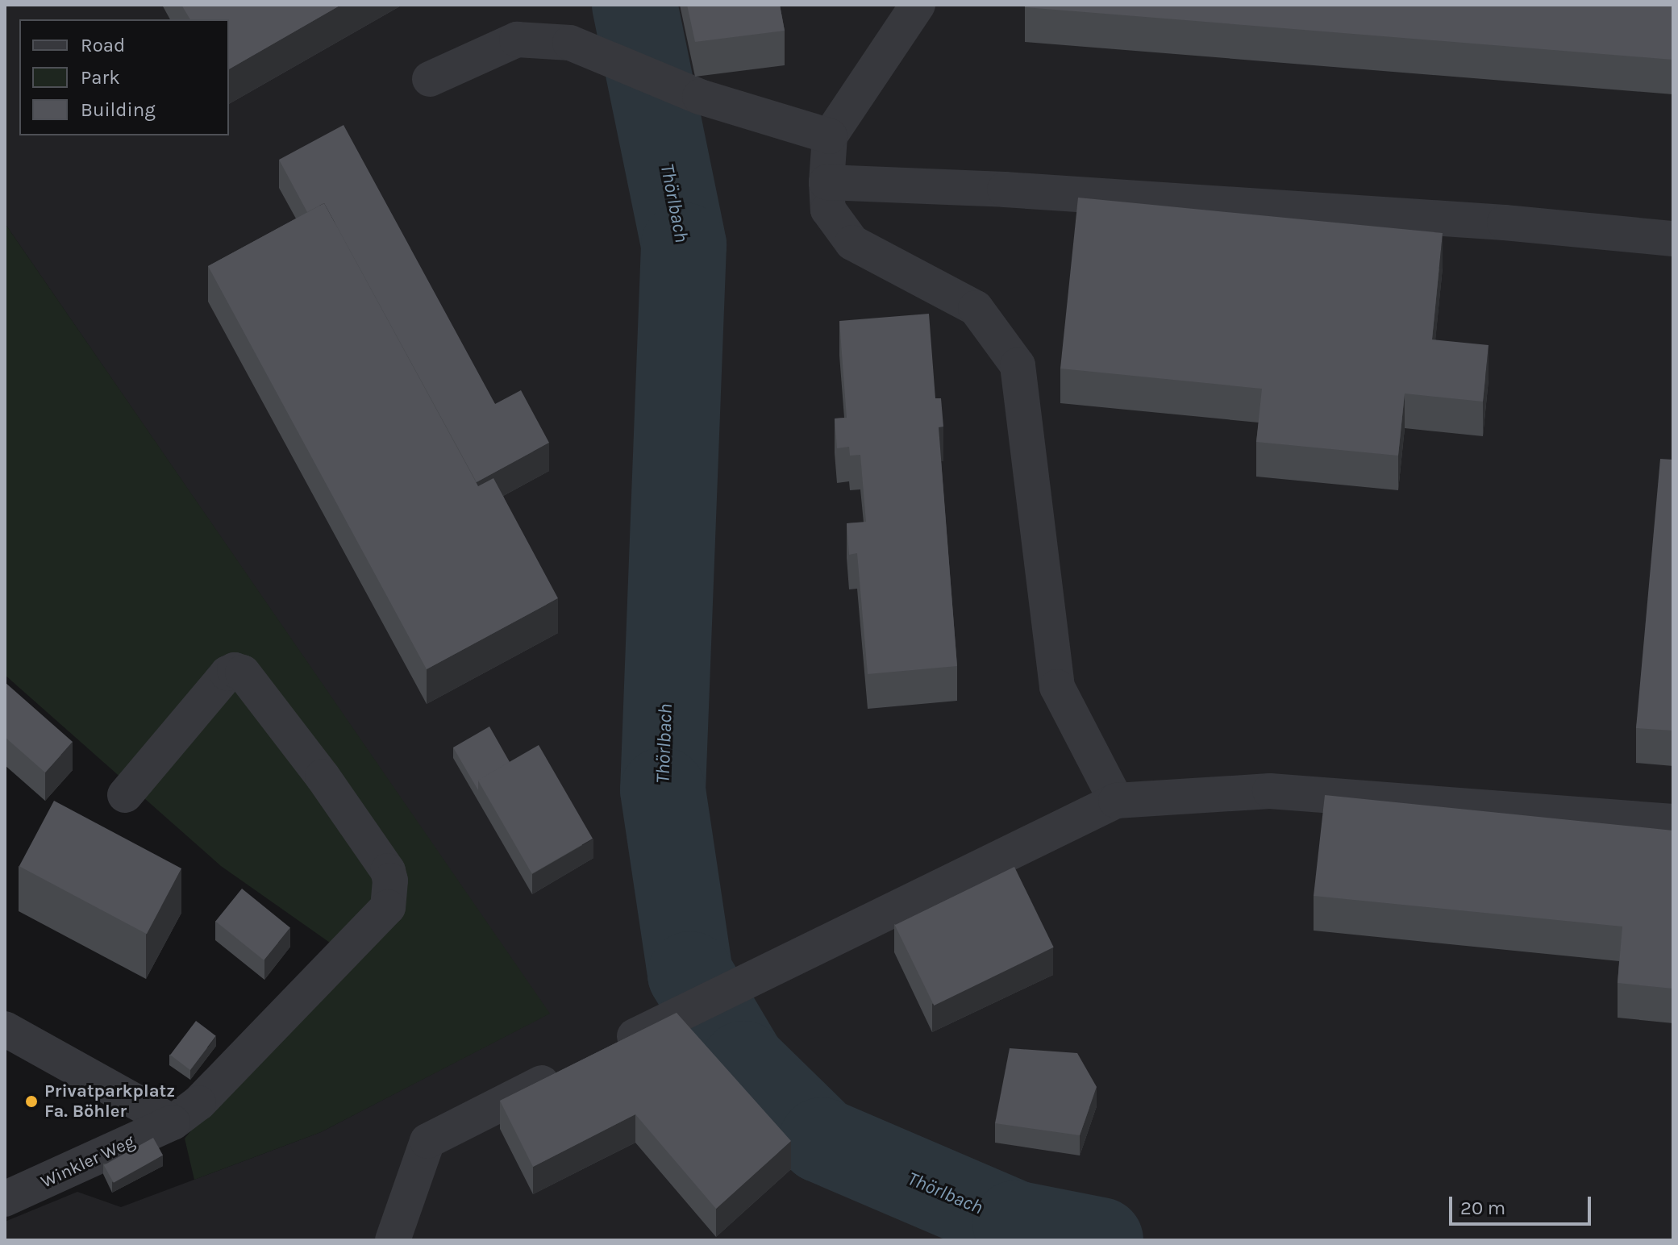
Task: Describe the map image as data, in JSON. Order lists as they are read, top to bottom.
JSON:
{
  "streets": {
    "street": ["Winkler Weg"]
  },
  "water": ["Thörlbach"],
  "places": ["Privatparkplatz Fa. Böhler"],
  "legend": ["Road", "Park", "Building"],
  "scale_bar": "20 m"
}
